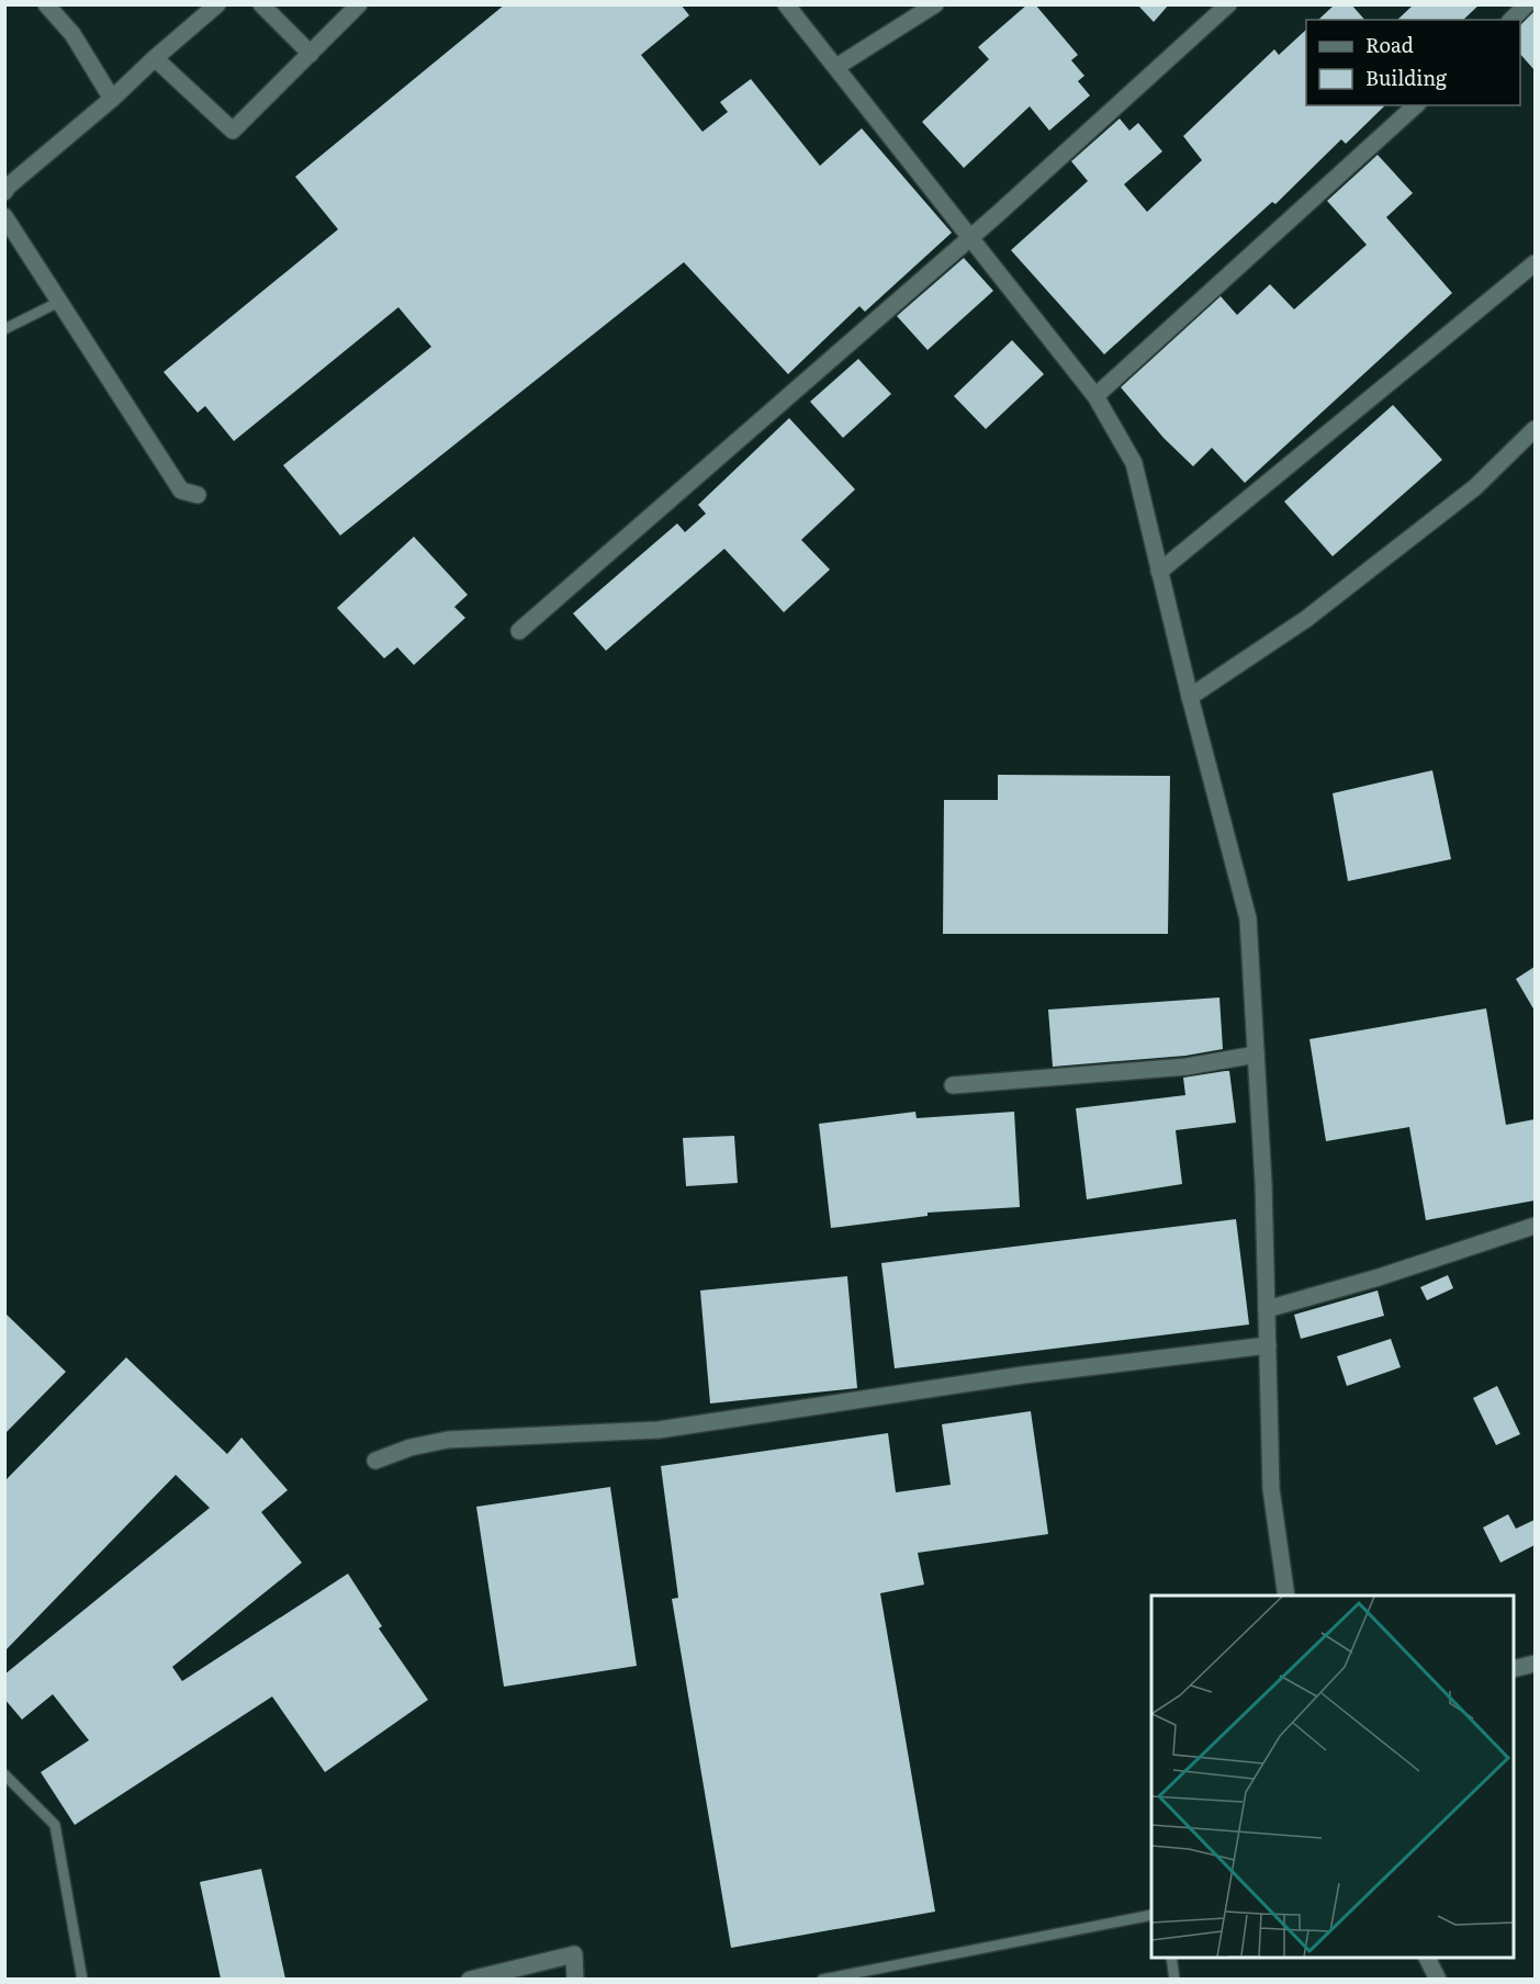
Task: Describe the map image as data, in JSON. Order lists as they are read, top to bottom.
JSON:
{
  "legend": ["Road", "Building"]
}
